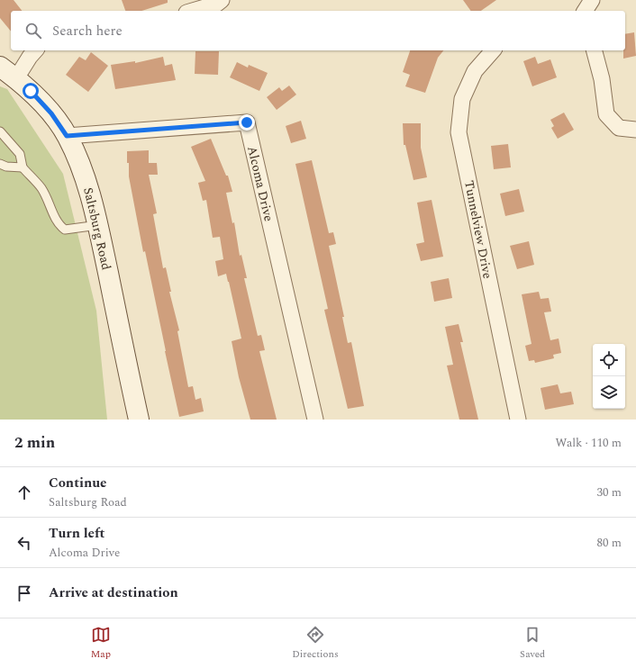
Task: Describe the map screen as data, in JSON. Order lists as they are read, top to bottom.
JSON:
{
  "streets": {
    "main road": ["Saltsburg Road"],
    "street": ["Alcoma Drive", "Tunnelview Drive"]
  },
  "crossings": [
    ["Alcoma Drive", "Saltsburg Road"]
  ],
  "page": {
    "search": "Search here",
    "heading": ["2 min", "Walk · 110 m"],
    "list": [
      ["Continue", "Saltsburg Road", "30 m"],
      ["Turn left", "Alcoma Drive", "80 m"],
      "Arrive at destination"
    ],
    "nav": ["Map", "Directions", "Saved"]
  }
}
